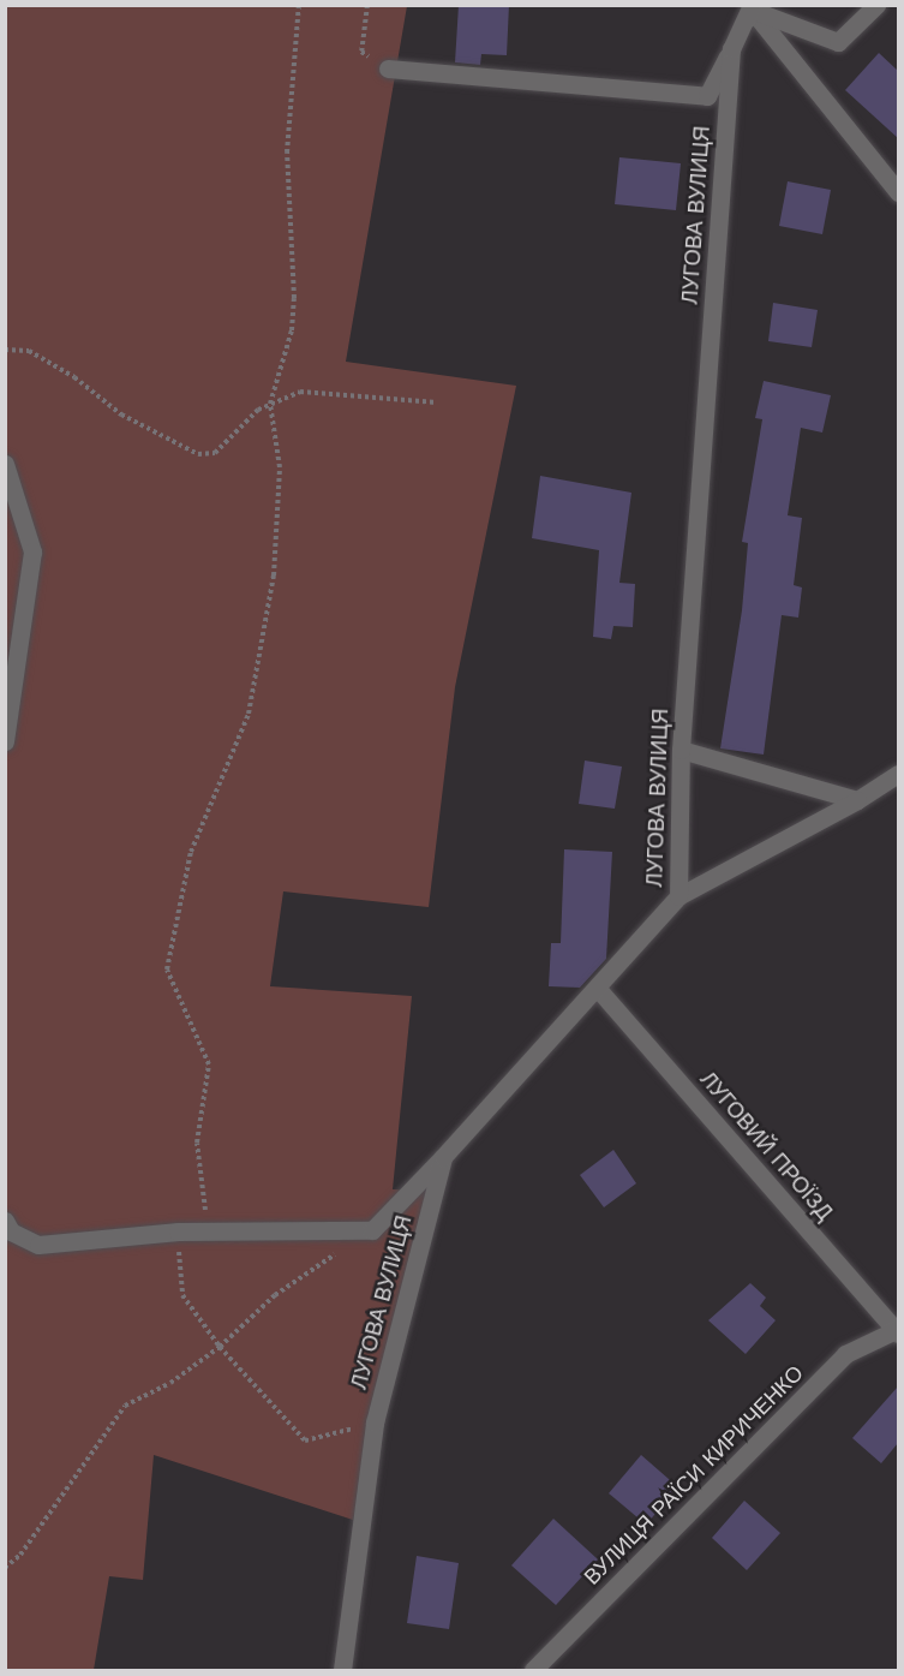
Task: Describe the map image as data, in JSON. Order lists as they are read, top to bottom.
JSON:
{
  "streets": {
    "street": ["ЛУГОВА ВУЛИЦЯ", "ЛУГОВИЙ ПРОЇЗД", "ВУЛИЦЯ РАЇСИ КИРИЧЕНКО"]
  },
  "crossings": [
    ["ЛУГОВА ВУЛИЦЯ", "ЛУГОВИЙ ПРОЇЗД"],
    ["ЛУГОВИЙ ПРОЇЗД", "ВУЛИЦЯ РАЇСИ КИРИЧЕНКО"]
  ]
}
